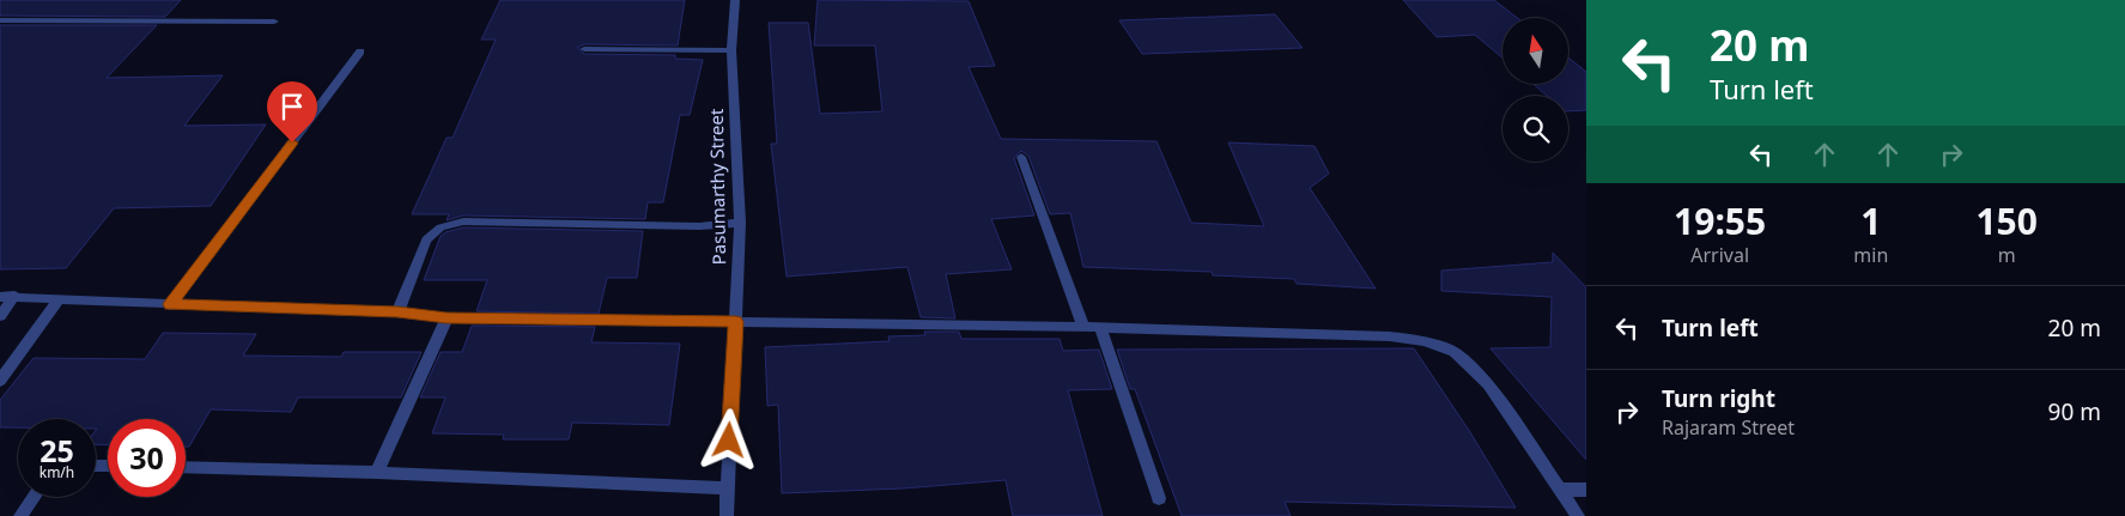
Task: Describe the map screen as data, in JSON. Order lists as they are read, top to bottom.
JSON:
{
  "streets": {
    "street": ["Pasumarthy Street"]
  },
  "north": "top",
  "page": {
    "turn": ["20 m", "Turn left"],
    "eta": [
      "19:55",
      "Arrival",
      "1",
      "min",
      "150",
      "m"
    ],
    "list": [
      {
        "name": "Turn left",
        "value": "20 m"
      },
      {
        "name": "Turn right",
        "note": "Rajaram Street",
        "value": "90 m"
      }
    ],
    "speed": "25 km/h",
    "limit": "30"
  }
}
